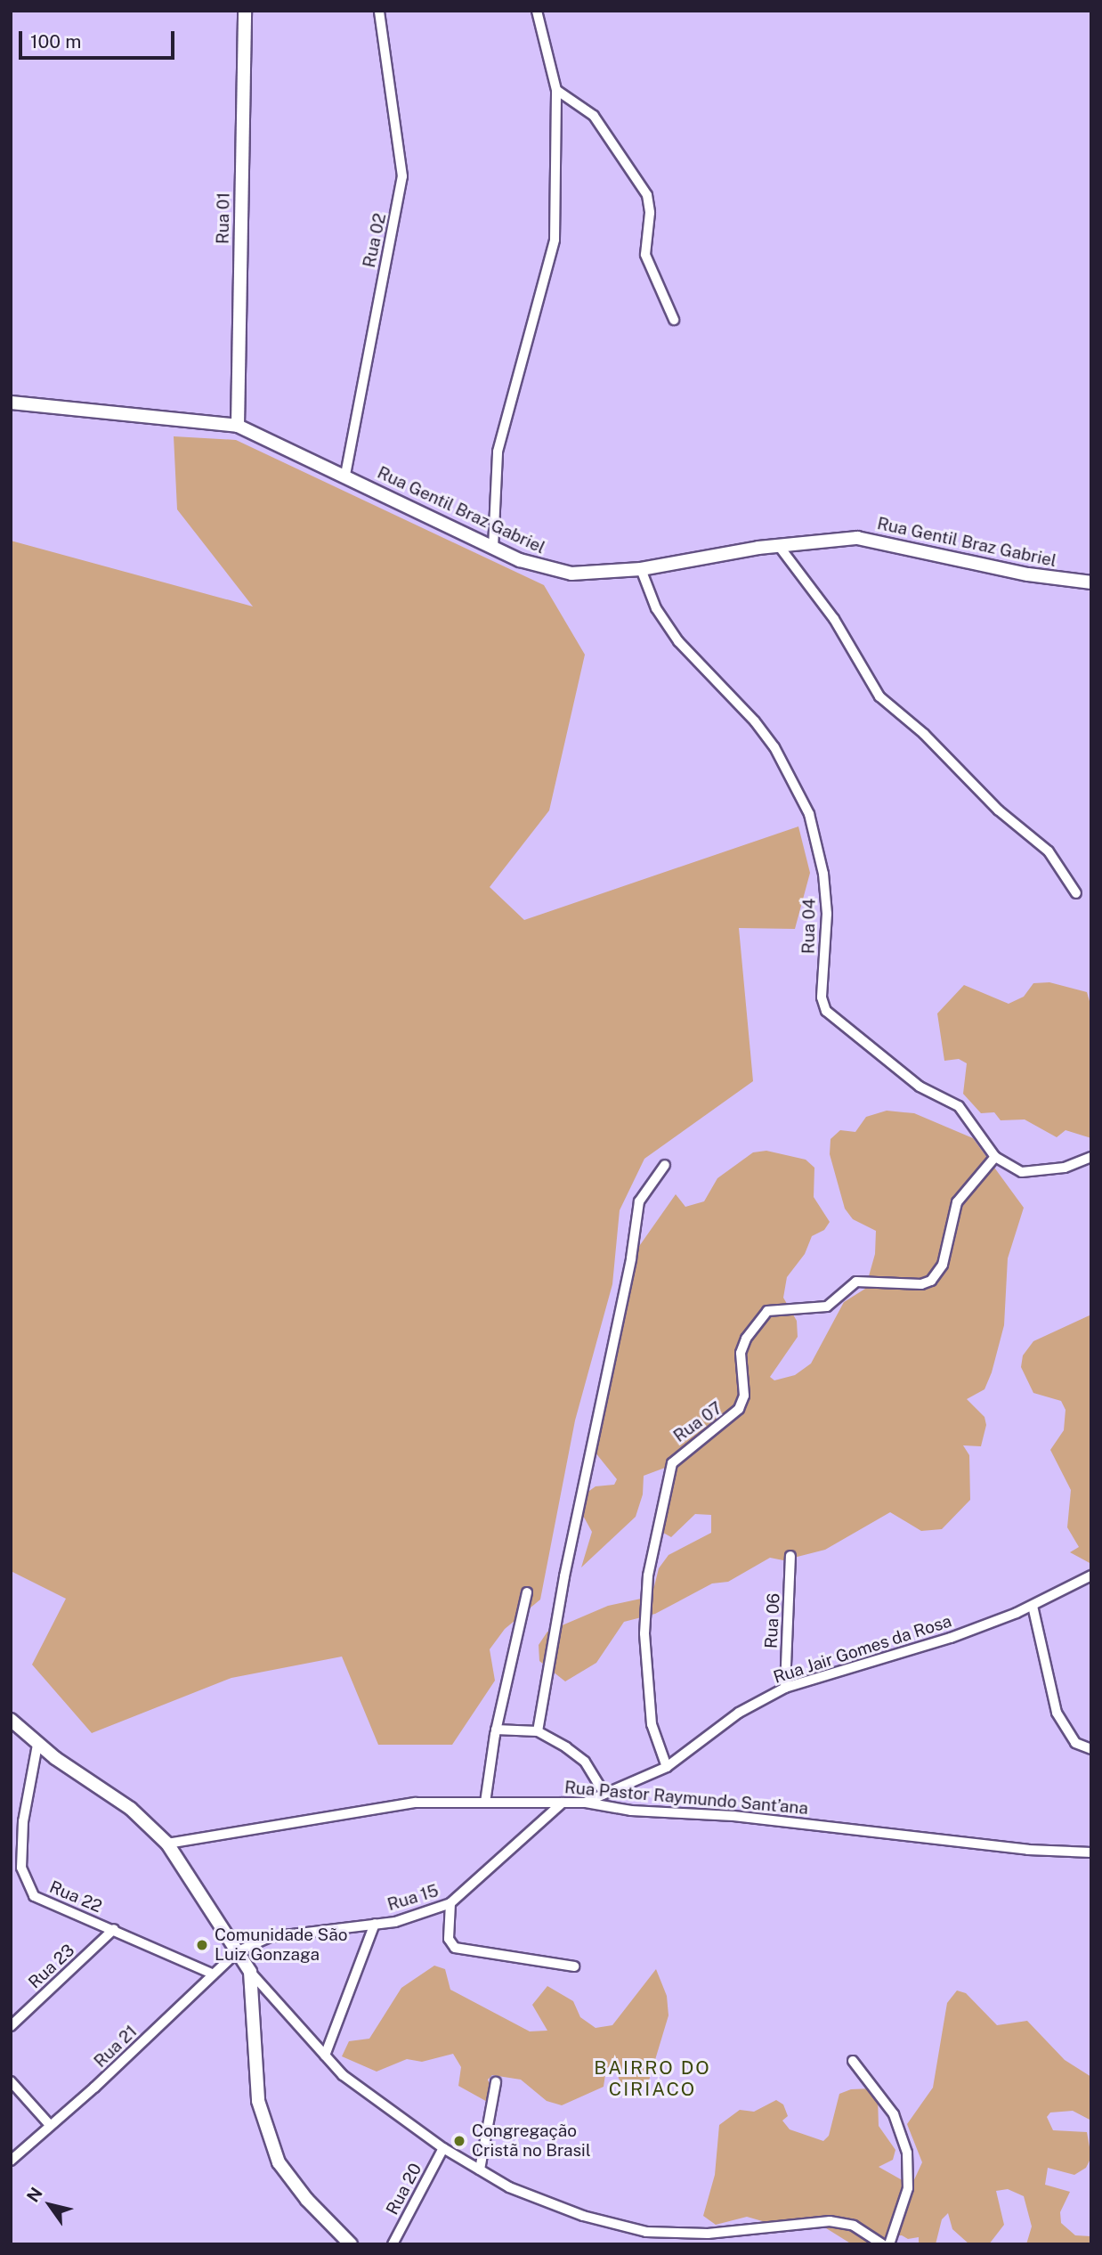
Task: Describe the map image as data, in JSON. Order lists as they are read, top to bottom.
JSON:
{
  "streets": {
    "street": [
      "Rua 01",
      "Rua 02",
      "Rua Gentil Braz Gabriel",
      "Rua 04",
      "Rua 07",
      "Rua 06",
      "Rua Jair Gomes da Rosa",
      "Rua Pastor Raymundo Sant’ana",
      "Rua 22",
      "Rua 15",
      "Rua 23",
      "Rua 21",
      "Rua 20"
    ]
  },
  "crossings": [
    ["Rua 01", "Rua Gentil Braz Gabriel"],
    ["Rua 02", "Rua Gentil Braz Gabriel"],
    ["Rua Gentil Braz Gabriel", "Rua 04"],
    ["Rua 04", "Rua 07"],
    ["Rua 07", "Rua Jair Gomes da Rosa"],
    ["Rua 06", "Rua Jair Gomes da Rosa"],
    ["Rua Jair Gomes da Rosa", "Rua Pastor Raymundo Sant’ana"],
    ["Rua Pastor Raymundo Sant’ana", "Rua 15"],
    ["Rua 22", "Rua 23"],
    ["Rua 22", "Rua 21"],
    ["Rua 15", "Rua 21"]
  ],
  "districts": ["BAIRRO DO CIRIACO"],
  "places": ["Comunidade São Luiz Gonzaga", "Congregação Cristã no Brasil"],
  "scale_bar": "100 m",
  "north": "top left"
}
